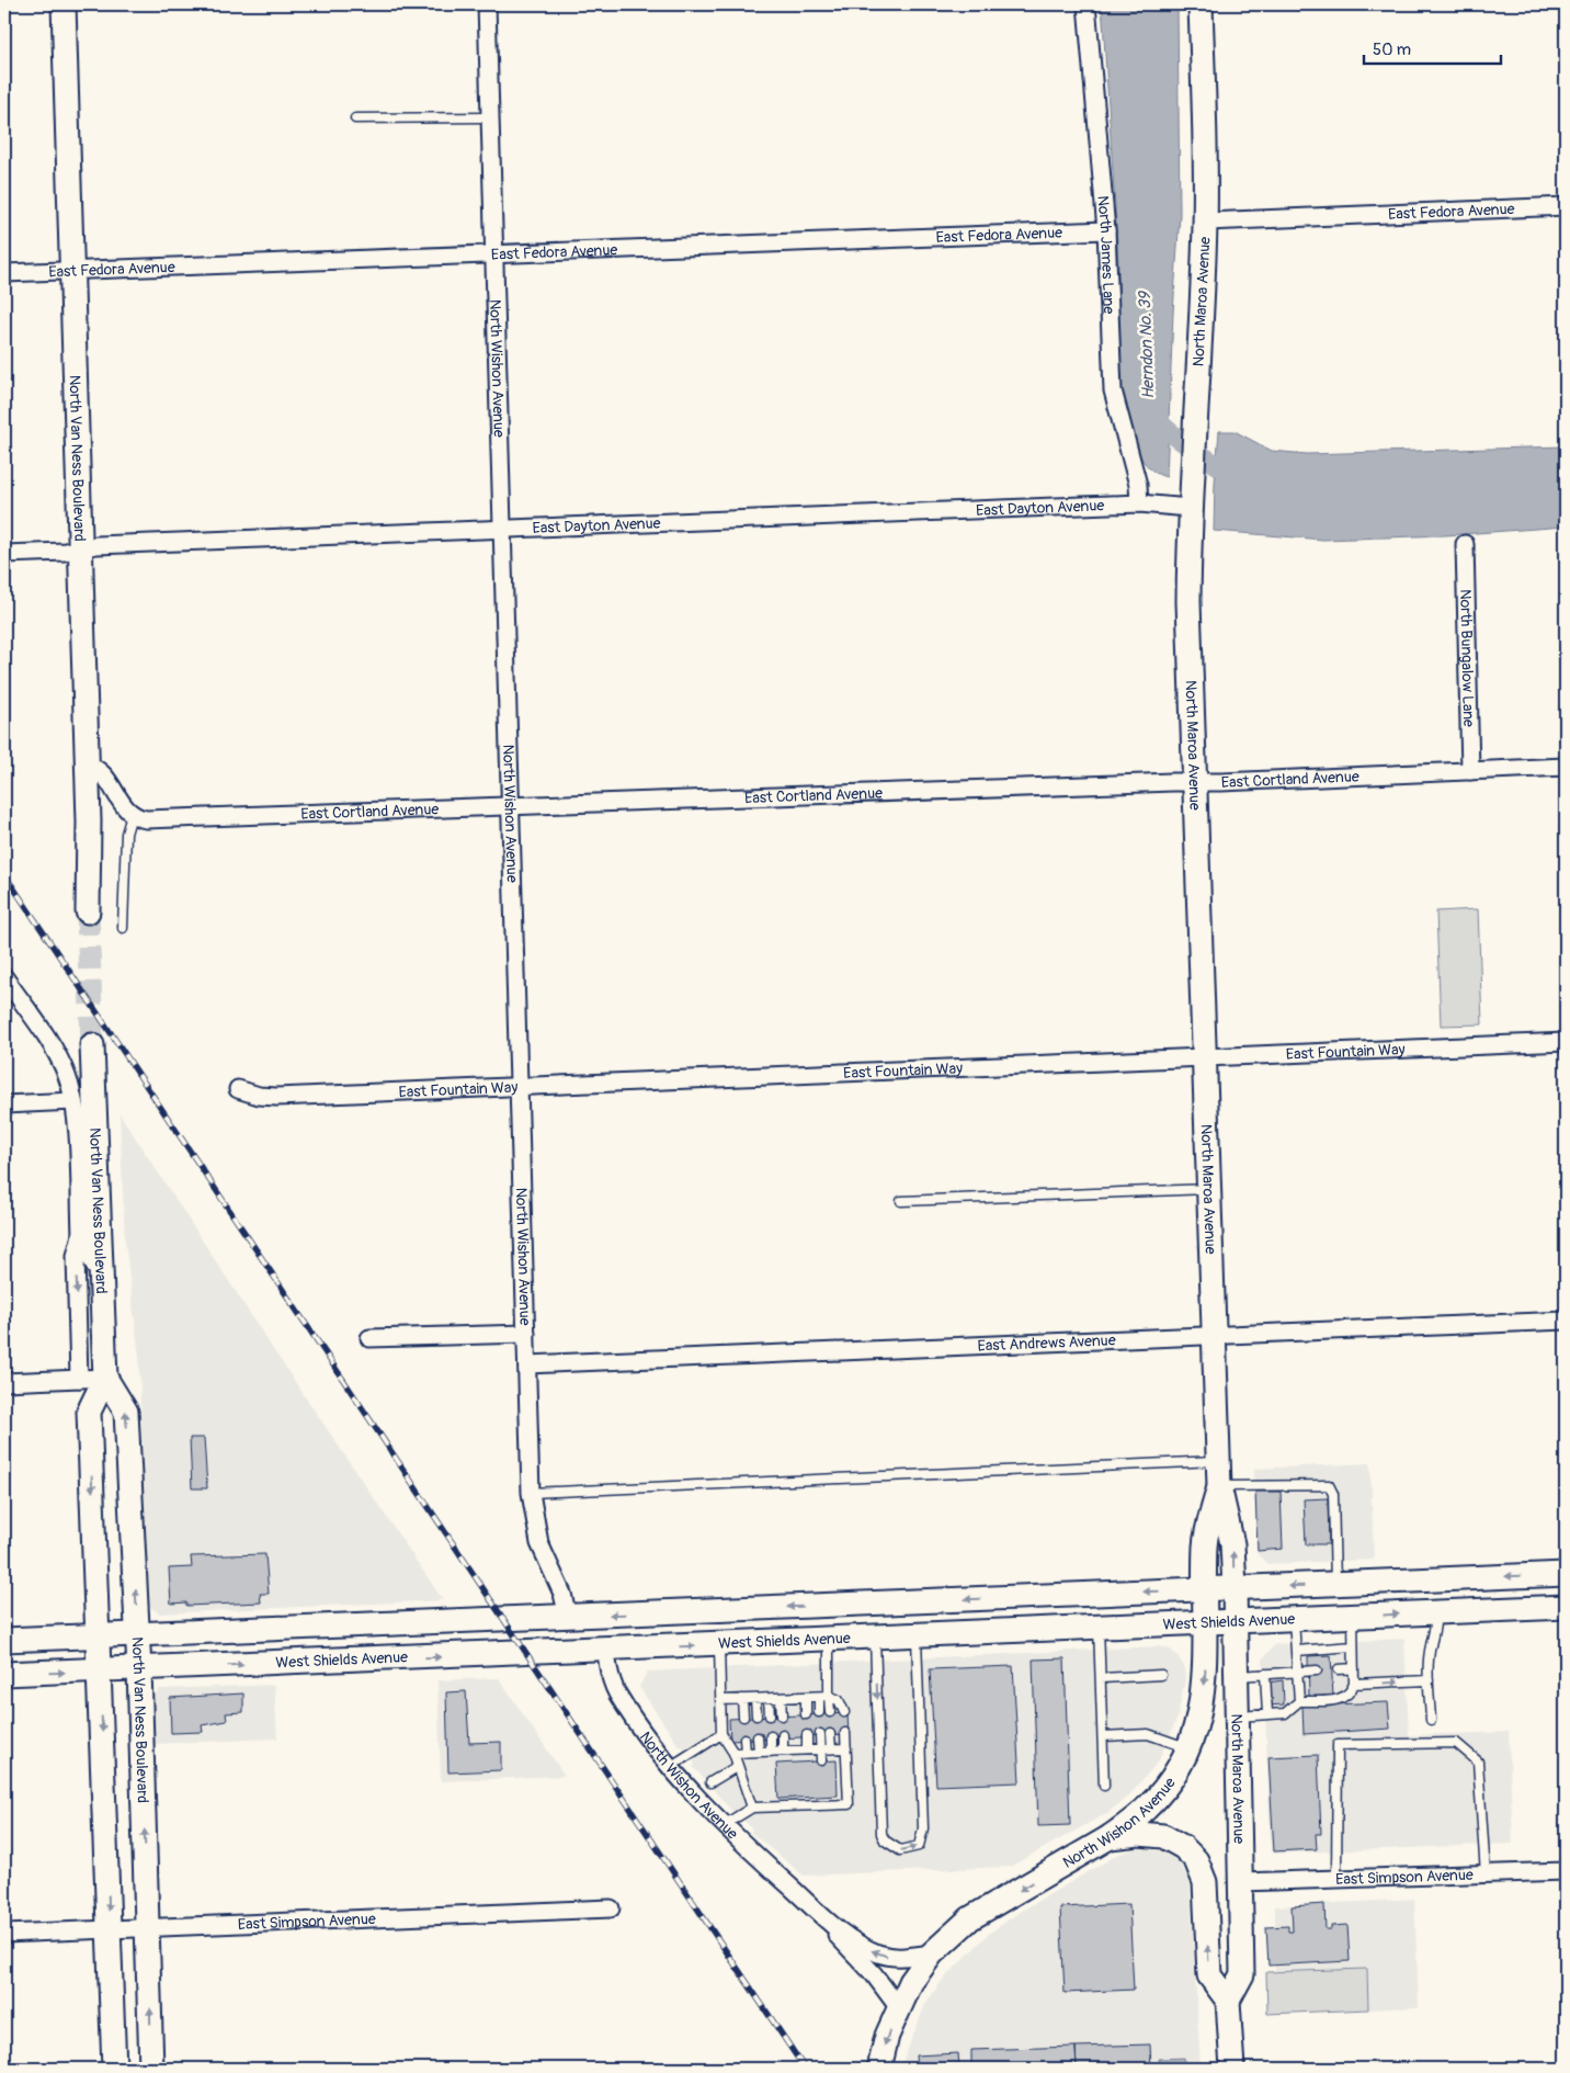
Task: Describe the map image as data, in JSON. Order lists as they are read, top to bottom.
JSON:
{
  "streets": {
    "main road": [
      "North Maroa Avenue",
      "North Wishon Avenue",
      "North Van Ness Boulevard",
      "West Shields Avenue"
    ],
    "street": [
      "East Fedora Avenue",
      "North James Lane",
      "East Dayton Avenue",
      "North Bungalow Lane",
      "East Cortland Avenue",
      "East Fountain Way",
      "East Andrews Avenue",
      "East Simpson Avenue"
    ]
  },
  "crossings": [
    ["East Fedora Avenue", "North James Lane"],
    ["East Fedora Avenue", "North Maroa Avenue"],
    ["East Fedora Avenue", "North Wishon Avenue"],
    ["East Fedora Avenue", "North Van Ness Boulevard"],
    ["North James Lane", "East Dayton Avenue"],
    ["North Maroa Avenue", "North Wishon Avenue"],
    ["North Maroa Avenue", "East Dayton Avenue"],
    ["North Maroa Avenue", "East Cortland Avenue"],
    ["North Maroa Avenue", "East Fountain Way"],
    ["North Maroa Avenue", "East Andrews Avenue"],
    ["North Maroa Avenue", "West Shields Avenue"],
    ["North Maroa Avenue", "East Simpson Avenue"],
    ["North Wishon Avenue", "East Dayton Avenue"],
    ["North Wishon Avenue", "East Cortland Avenue"],
    ["North Wishon Avenue", "East Fountain Way"],
    ["North Wishon Avenue", "East Andrews Avenue"],
    ["North Wishon Avenue", "West Shields Avenue"],
    ["North Van Ness Boulevard", "East Dayton Avenue"],
    ["North Van Ness Boulevard", "West Shields Avenue"],
    ["North Van Ness Boulevard", "East Simpson Avenue"],
    ["North Bungalow Lane", "East Cortland Avenue"]
  ],
  "water": ["Herndon No. 39"],
  "scale_bar": "50 m"
}
